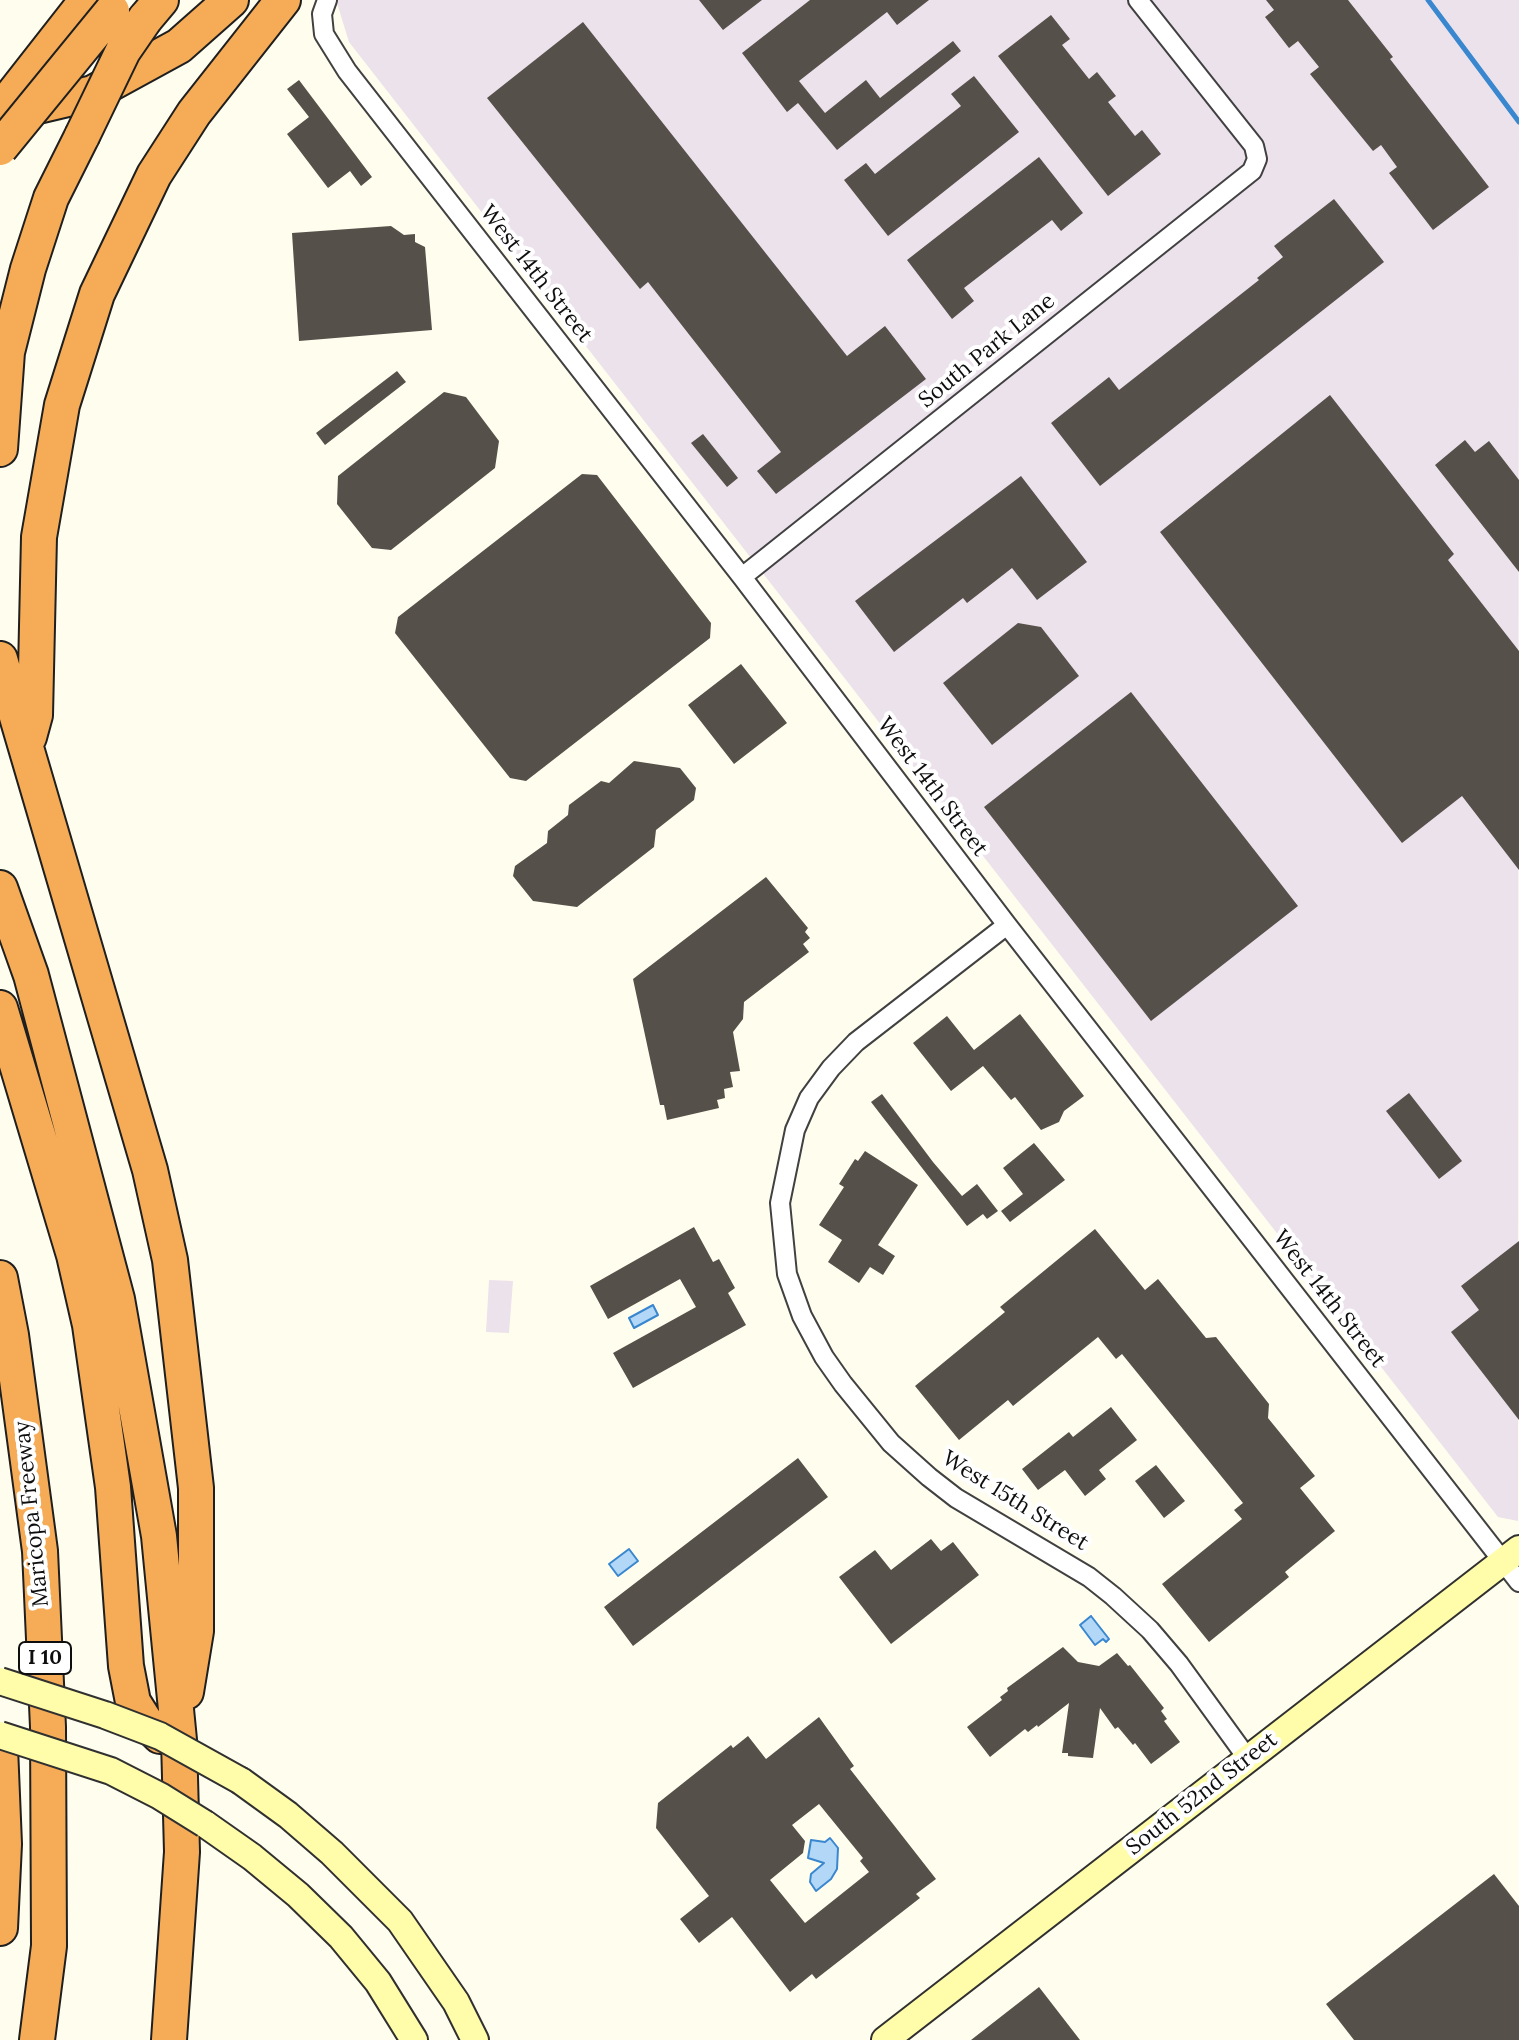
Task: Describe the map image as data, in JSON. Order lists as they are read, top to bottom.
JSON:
{
  "streets": {
    "highway": ["Maricopa Freeway", "I 10"],
    "main road": ["South 52nd Street"],
    "street": ["West 14th Street", "South Park Lane", "West 15th Street"]
  },
  "crossings": [
    ["West 14th Street", "South Park Lane"],
    ["West 14th Street", "West 15th Street"],
    ["West 14th Street", "South 52nd Street"],
    ["West 15th Street", "South 52nd Street"]
  ]
}
